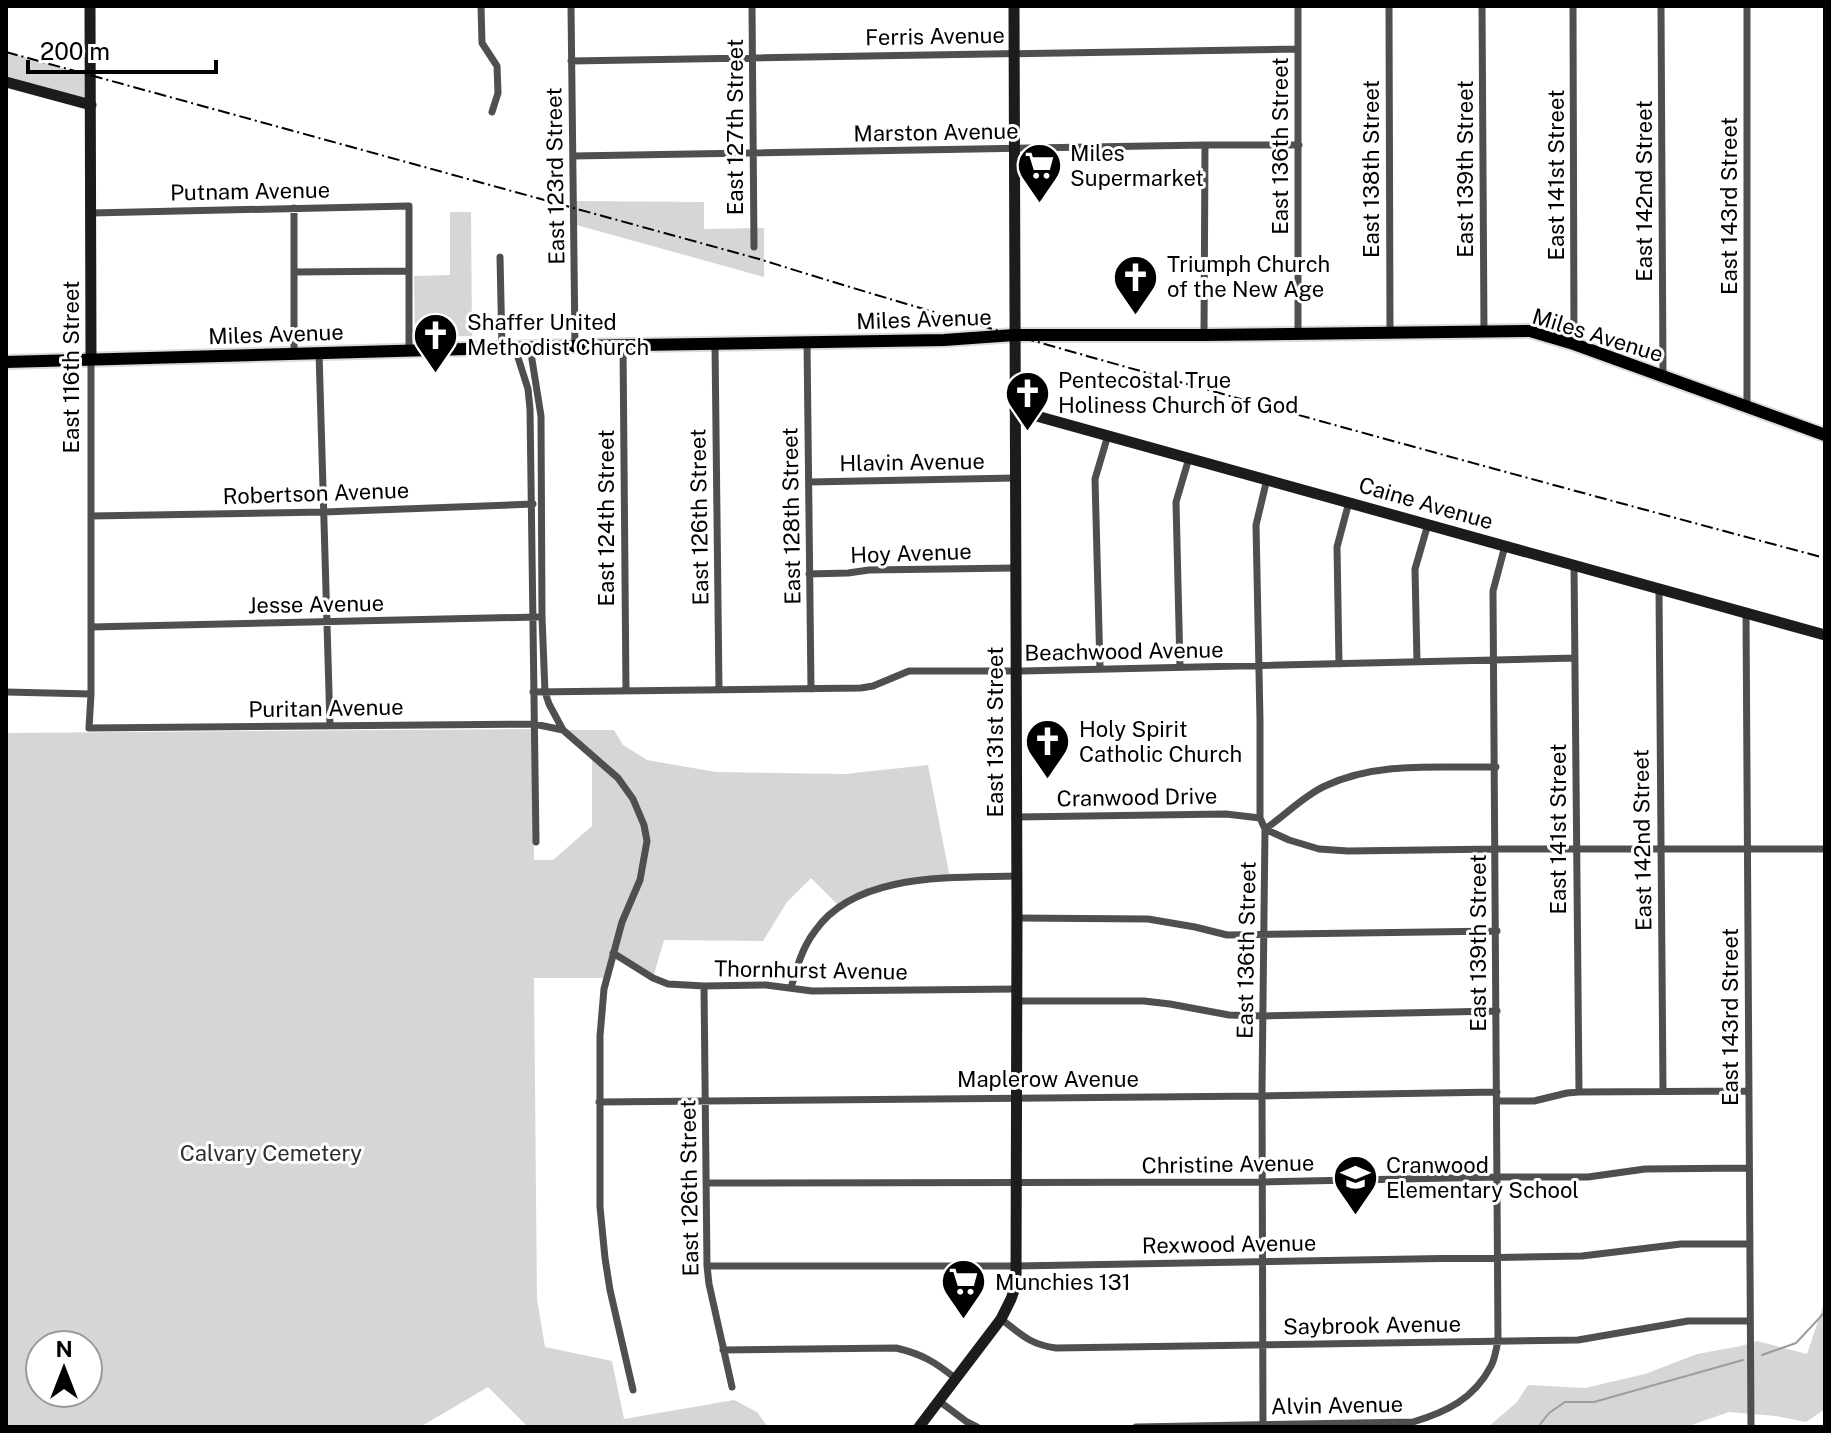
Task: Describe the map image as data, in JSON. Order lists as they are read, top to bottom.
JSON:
{
  "streets": {
    "main road": ["Miles Avenue"],
    "street": [
      "Ferris Avenue",
      "East 127th Street",
      "Marston Avenue",
      "East 136th Street",
      "East 138th Street",
      "East 139th Street",
      "East 141st Street",
      "East 123rd Street",
      "Putnam Avenue",
      "East 142nd Street",
      "East 143rd Street",
      "East 116th Street",
      "Hlavin Avenue",
      "Robertson Avenue",
      "Caine Avenue",
      "East 128th Street",
      "East 126th Street",
      "East 124th Street",
      "Hoy Avenue",
      "Jesse Avenue",
      "Beachwood Avenue",
      "Puritan Avenue",
      "East 131st Street",
      "Cranwood Drive",
      "Thornhurst Avenue",
      "Maplerow Avenue",
      "Christine Avenue",
      "Rexwood Avenue",
      "Saybrook Avenue",
      "Alvin Avenue"
    ]
  },
  "crossings": [
    ["Ferris Avenue", "East 127th Street"],
    ["Ferris Avenue", "East 136th Street"],
    ["Ferris Avenue", "East 123rd Street"],
    ["Ferris Avenue", "East 131st Street"],
    ["East 127th Street", "Marston Avenue"],
    ["Marston Avenue", "East 136th Street"],
    ["Marston Avenue", "East 123rd Street"],
    ["Marston Avenue", "East 131st Street"],
    ["East 136th Street", "Miles Avenue"],
    ["East 136th Street", "Caine Avenue"],
    ["East 136th Street", "Beachwood Avenue"],
    ["East 136th Street", "Cranwood Drive"],
    ["East 136th Street", "Thornhurst Avenue"],
    ["East 136th Street", "Maplerow Avenue"],
    ["East 136th Street", "Christine Avenue"],
    ["East 136th Street", "Rexwood Avenue"],
    ["East 136th Street", "Saybrook Avenue"],
    ["East 136th Street", "Alvin Avenue"],
    ["East 138th Street", "Miles Avenue"],
    ["East 139th Street", "Miles Avenue"],
    ["East 139th Street", "Caine Avenue"],
    ["East 139th Street", "Beachwood Avenue"],
    ["East 139th Street", "Thornhurst Avenue"],
    ["East 139th Street", "Maplerow Avenue"],
    ["East 139th Street", "Christine Avenue"],
    ["East 139th Street", "Rexwood Avenue"],
    ["East 139th Street", "Saybrook Avenue"],
    ["East 139th Street", "Alvin Avenue"],
    ["East 141st Street", "Miles Avenue"],
    ["East 141st Street", "Caine Avenue"],
    ["East 141st Street", "Beachwood Avenue"],
    ["East 123rd Street", "Miles Avenue"],
    ["Putnam Avenue", "East 116th Street"],
    ["East 142nd Street", "Miles Avenue"],
    ["East 142nd Street", "Caine Avenue"],
    ["East 143rd Street", "Miles Avenue"],
    ["East 143rd Street", "Caine Avenue"],
    ["East 143rd Street", "Christine Avenue"],
    ["East 143rd Street", "Rexwood Avenue"],
    ["East 143rd Street", "Saybrook Avenue"],
    ["Miles Avenue", "East 116th Street"],
    ["Miles Avenue", "East 128th Street"],
    ["Miles Avenue", "East 126th Street"],
    ["Miles Avenue", "East 124th Street"],
    ["Miles Avenue", "East 131st Street"],
    ["East 116th Street", "Robertson Avenue"],
    ["East 116th Street", "Jesse Avenue"],
    ["East 116th Street", "Puritan Avenue"],
    ["Hlavin Avenue", "East 128th Street"],
    ["Hlavin Avenue", "East 131st Street"],
    ["Caine Avenue", "East 131st Street"],
    ["East 128th Street", "Hoy Avenue"],
    ["East 128th Street", "Beachwood Avenue"],
    ["East 126th Street", "Beachwood Avenue"],
    ["East 126th Street", "Thornhurst Avenue"],
    ["East 126th Street", "Maplerow Avenue"],
    ["East 126th Street", "Christine Avenue"],
    ["East 126th Street", "Rexwood Avenue"],
    ["East 124th Street", "Beachwood Avenue"],
    ["Hoy Avenue", "East 131st Street"],
    ["Beachwood Avenue", "East 131st Street"],
    ["East 131st Street", "Cranwood Drive"],
    ["East 131st Street", "Thornhurst Avenue"],
    ["East 131st Street", "Maplerow Avenue"],
    ["East 131st Street", "Christine Avenue"],
    ["East 131st Street", "Rexwood Avenue"],
    ["East 131st Street", "Saybrook Avenue"],
    ["Saybrook Avenue", "Alvin Avenue"]
  ],
  "parks": ["Calvary Cemetery"],
  "places": {
    "supermarket": ["Miles Supermarket", "Munchies 131"],
    "church": [
      "Triumph Church of the New Age",
      "Shaffer United Methodist Church",
      "Pentecostal True Holiness Church of God",
      "Holy Spirit Catholic Church"
    ],
    "school or university": ["Cranwood Elementary School"]
  },
  "scale_bar": "200 m",
  "north": "top"
}
